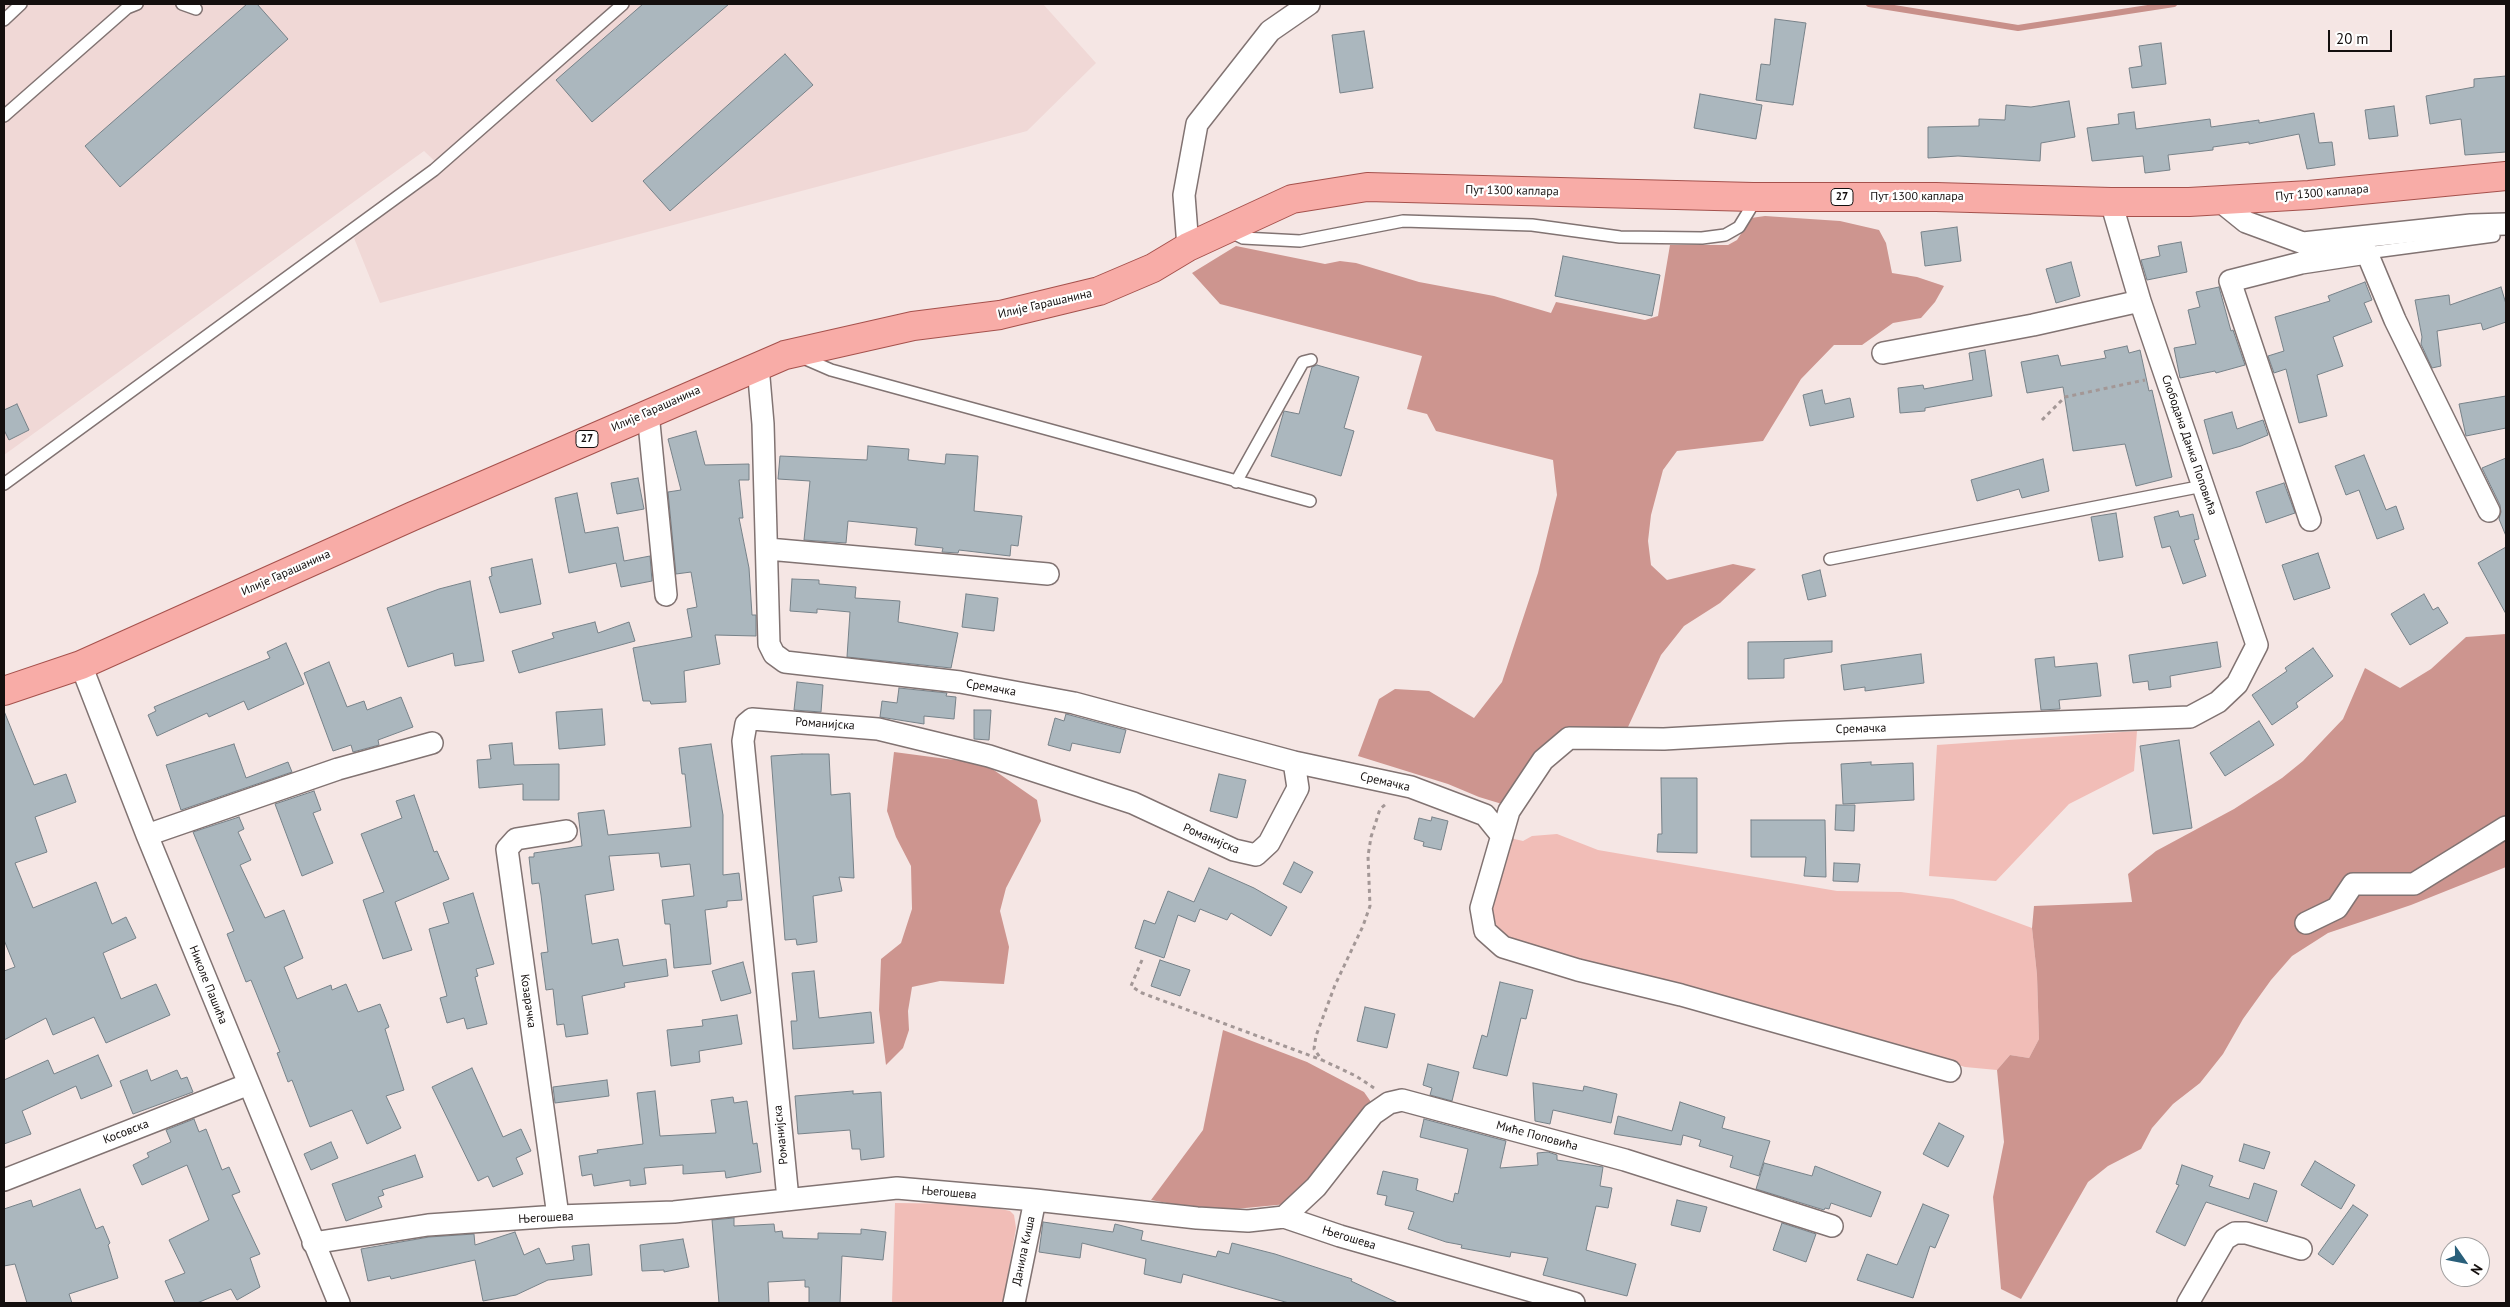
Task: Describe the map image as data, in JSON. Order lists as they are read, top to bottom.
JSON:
{
  "streets": {
    "main road": ["Пут 1300 каплара", "27", "Илије Гарашанина"],
    "street": [
      "Слободана Данка Поповића",
      "Сремачка",
      "Романијска",
      "Николе Пашића",
      "Козарачка",
      "Косовска",
      "Миће Поповића",
      "Његошева",
      "Данила Киша"
    ]
  },
  "crossings": [
    ["Пут 1300 каплара", "Илије Гарашанина"],
    ["Пут 1300 каплара", "Слободана Данка Поповића"],
    ["Илије Гарашанина", "Сремачка"],
    ["Илије Гарашанина", "Николе Пашића"],
    ["Слободана Данка Поповића", "Сремачка"],
    ["Сремачка", "Романијска"],
    ["Романијска", "Његошева"],
    ["Николе Пашића", "Косовска"],
    ["Николе Пашића", "Његошева"],
    ["Козарачка", "Његошева"],
    ["Његошева", "Данила Киша"]
  ],
  "scale_bar": "20 m",
  "north": "bottom right"
}
